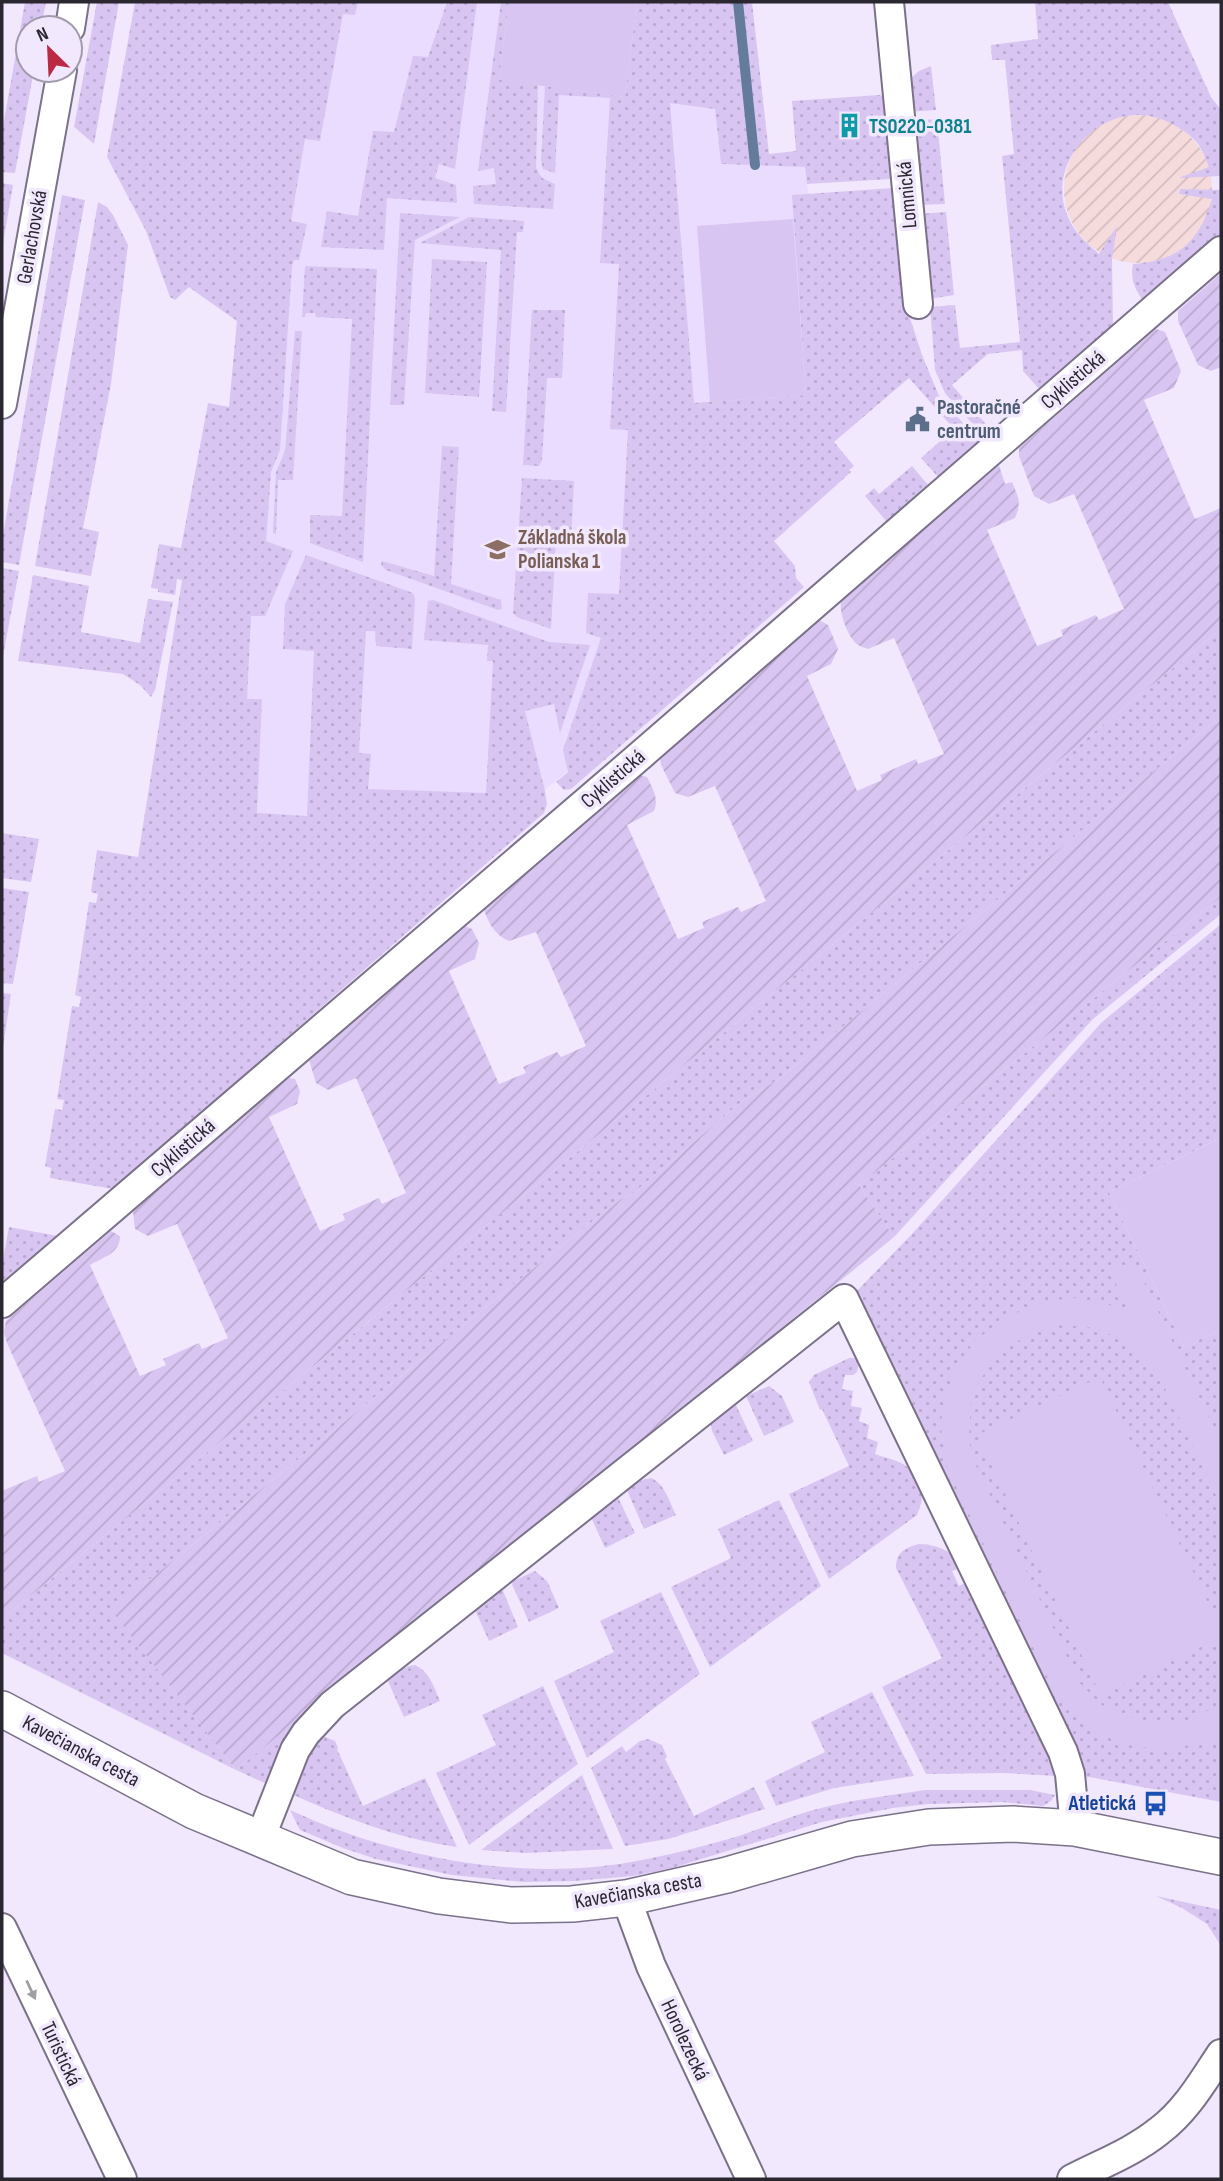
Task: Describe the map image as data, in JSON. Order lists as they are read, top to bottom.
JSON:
{
  "streets": {
    "street": [
      "Lomnická",
      "Gerlachovská",
      "Cyklistická",
      "Kavečianska cesta",
      "Horolezecká",
      "Turistická"
    ]
  },
  "crossings": [
    ["Kavečianska cesta", "Horolezecká"]
  ],
  "one_way": ["Turistická"],
  "places": {
    "building": ["TS0220-0381"],
    "public building": ["Pastoračné centrum"],
    "school or university": ["Základná škola Polianska 1"],
    "bus stop": ["Atletická"]
  },
  "north": "top left"
}
